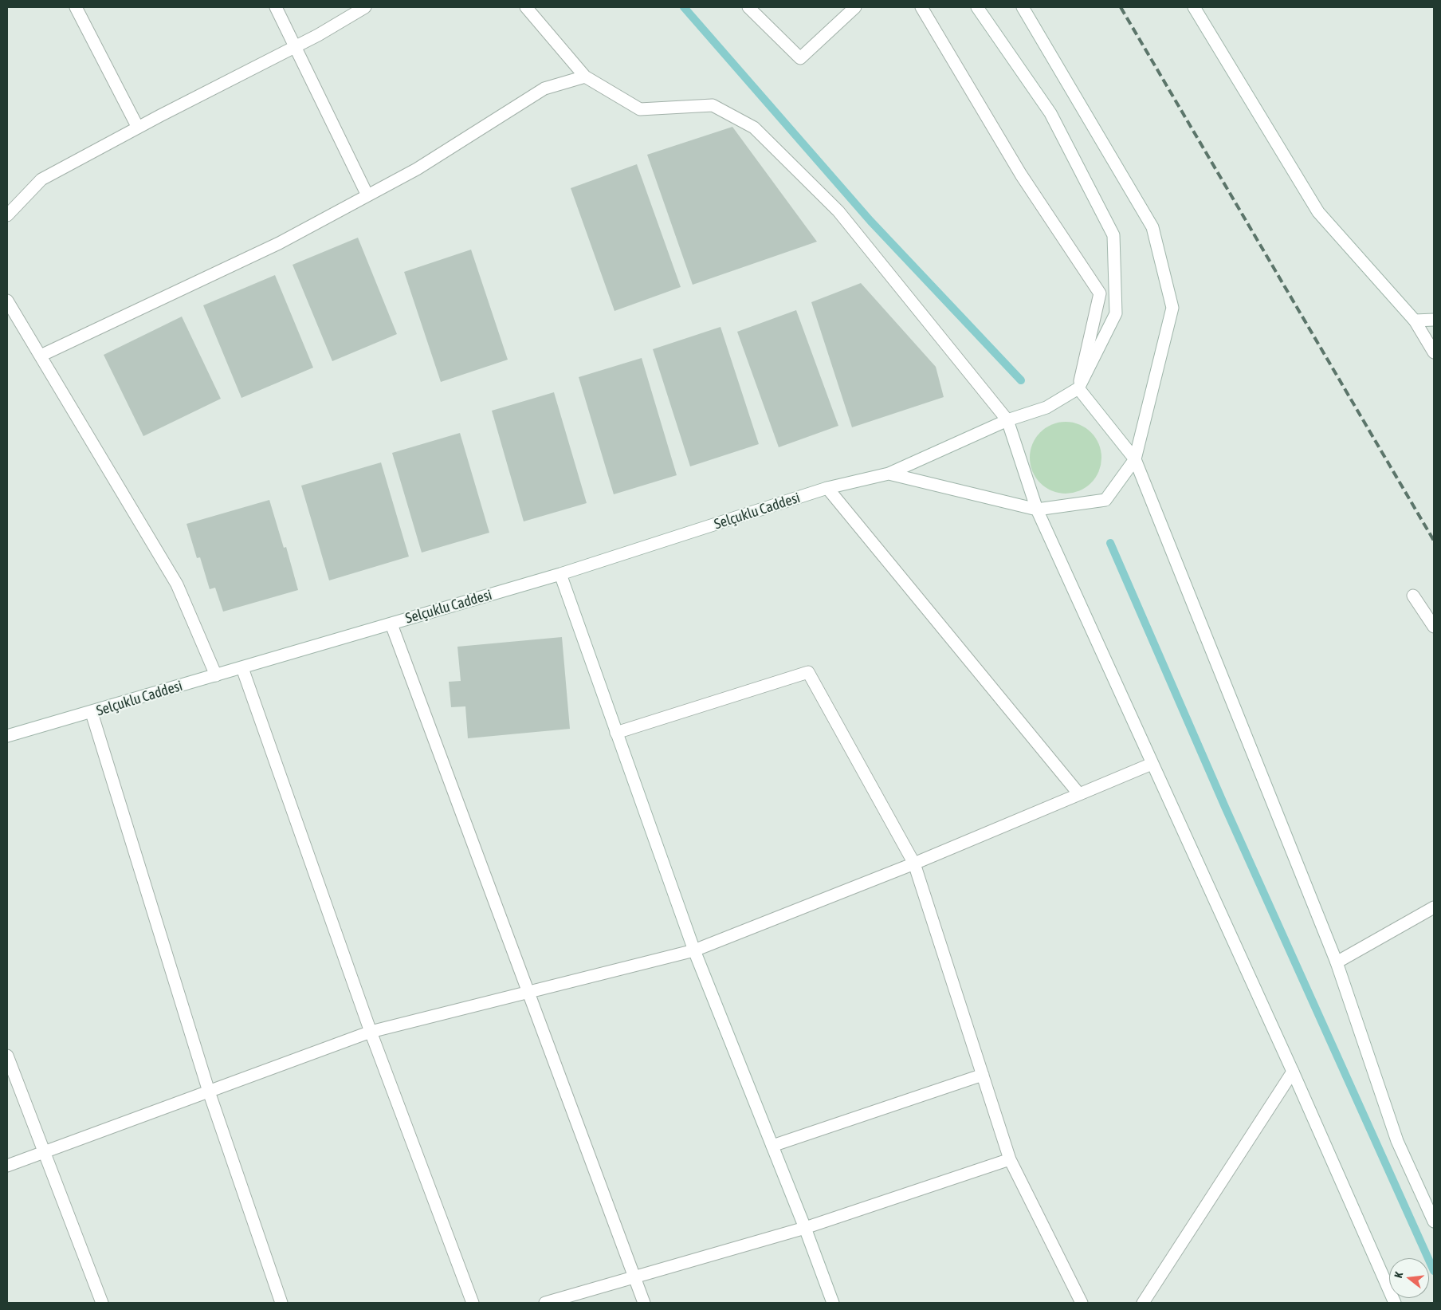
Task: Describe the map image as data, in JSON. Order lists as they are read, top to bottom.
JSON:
{
  "streets": {
    "street": ["Selçuklu Caddesi"]
  },
  "north": "left"
}
